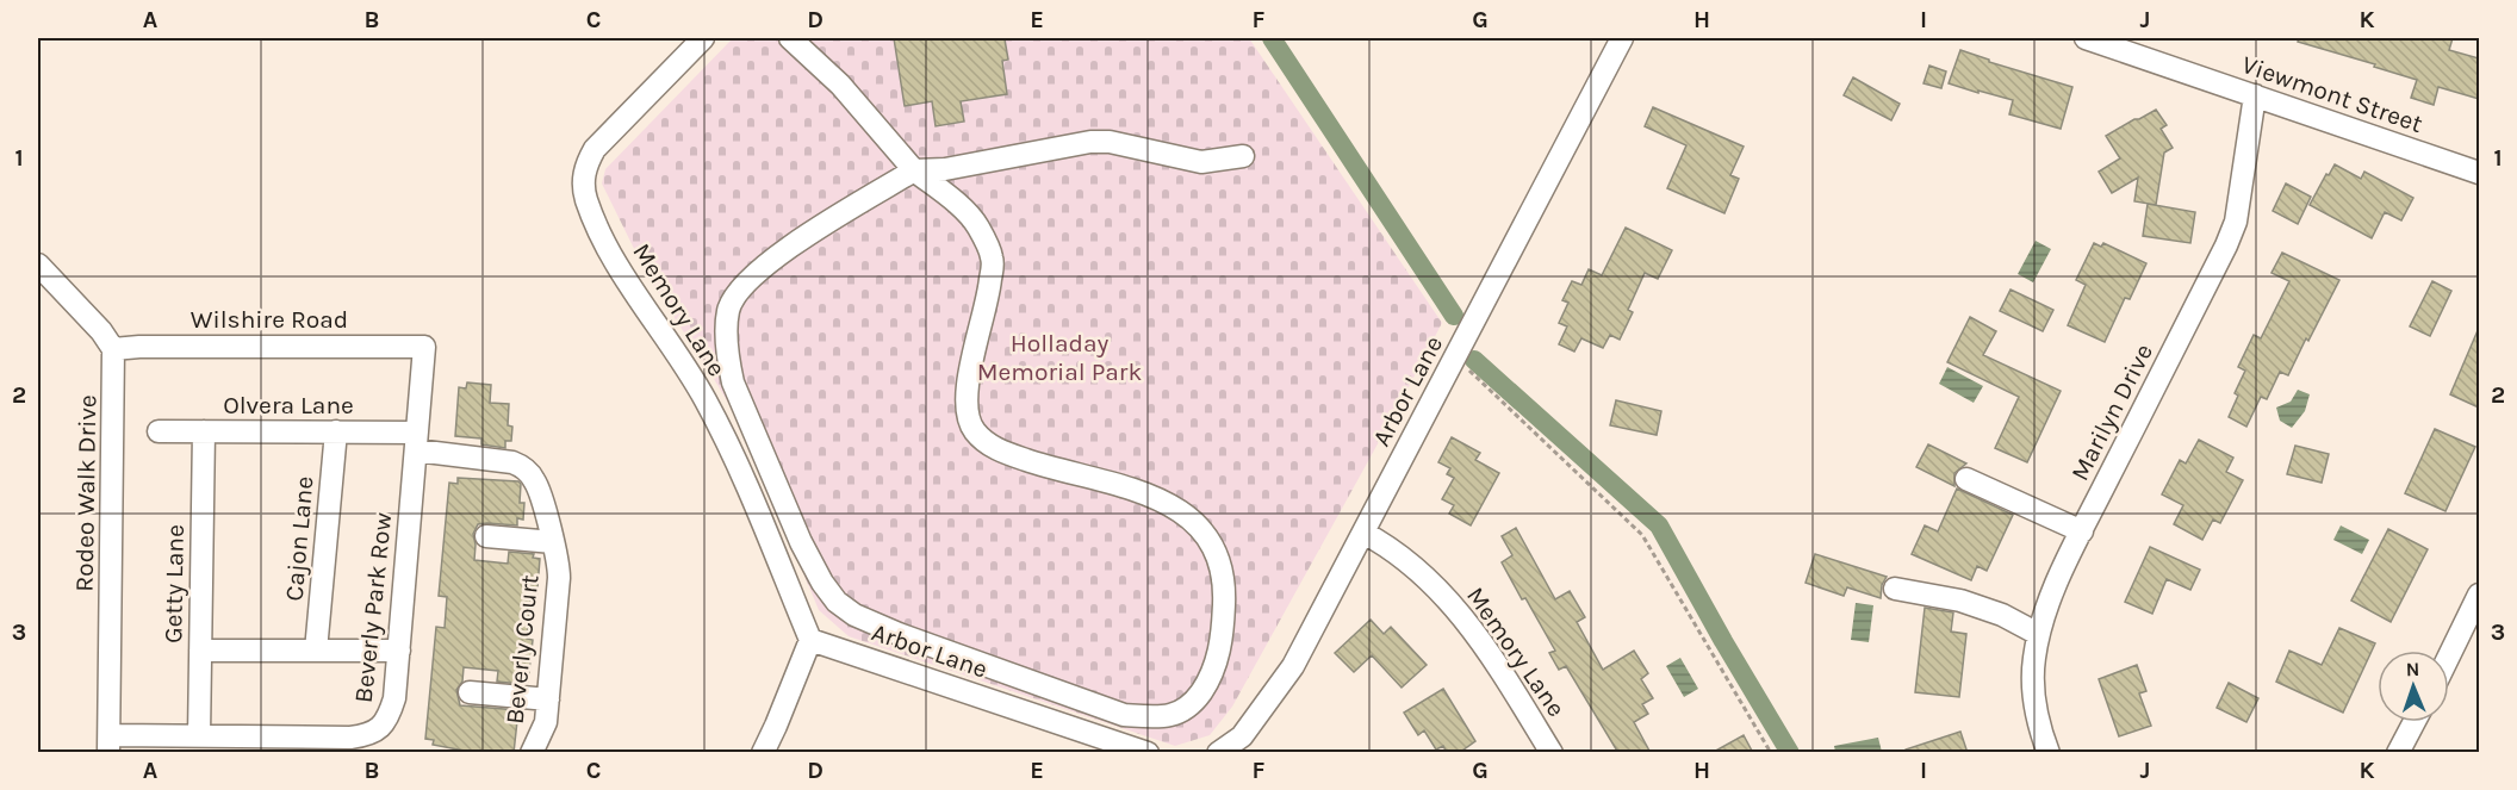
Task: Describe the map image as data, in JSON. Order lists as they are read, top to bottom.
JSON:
{
  "streets": {
    "street": [
      "Viewmont Street",
      "Memory Lane",
      "Wilshire Road",
      "Arbor Lane",
      "Olvera Lane",
      "Marilyn Drive",
      "Rodeo Walk Drive",
      "Cajon Lane",
      "Getty Lane",
      "Beverly Park Row",
      "Beverly Court"
    ]
  },
  "crossings": [
    ["Viewmont Street", "Marilyn Drive"],
    ["Memory Lane", "Arbor Lane"],
    ["Wilshire Road", "Rodeo Walk Drive"],
    ["Wilshire Road", "Beverly Park Row"],
    ["Olvera Lane", "Cajon Lane"],
    ["Olvera Lane", "Getty Lane"],
    ["Olvera Lane", "Beverly Park Row"],
    ["Olvera Lane", "Beverly Court"],
    ["Rodeo Walk Drive", "Beverly Park Row"],
    ["Getty Lane", "Beverly Park Row"]
  ],
  "parks": ["Holladay Memorial Park"],
  "north": "top",
  "grid": {
    "columns": [
      "A",
      "B",
      "C",
      "D",
      "E",
      "F",
      "G",
      "H",
      "I",
      "J",
      "K"
    ],
    "rows": ["1", "2", "3"]
  }
}
